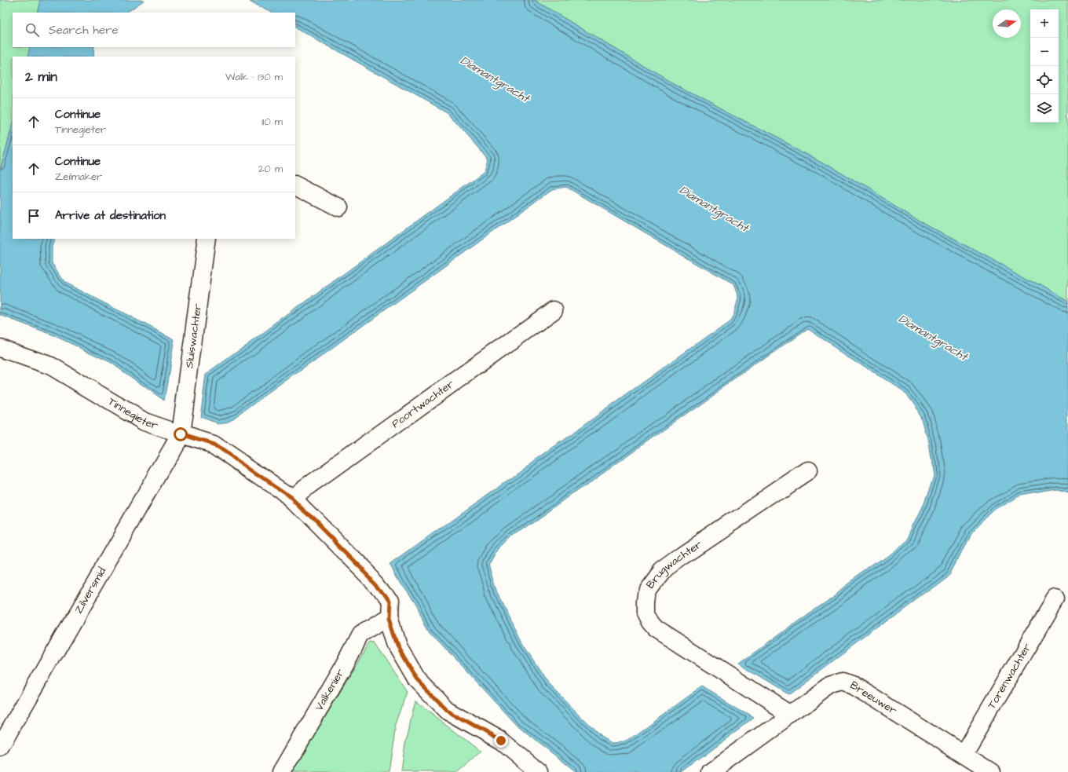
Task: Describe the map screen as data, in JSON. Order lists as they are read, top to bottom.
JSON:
{
  "streets": {
    "street": [
      "Sluiswachter",
      "Poortwachter",
      "Tinnegieter",
      "Brugwachter",
      "Zilversmid",
      "Torenwachter",
      "Valkenier",
      "Breeuwer"
    ]
  },
  "crossings": [
    ["Sluiswachter", "Tinnegieter"],
    ["Sluiswachter", "Zilversmid"],
    ["Poortwachter", "Tinnegieter"],
    ["Tinnegieter", "Zilversmid"],
    ["Tinnegieter", "Valkenier"],
    ["Brugwachter", "Breeuwer"],
    ["Torenwachter", "Breeuwer"]
  ],
  "water": ["Diamantgracht"],
  "north": "right",
  "page": {
    "map_buttons": ["+", "−"],
    "search": "Search here",
    "heading": ["2 min", "Walk · 130 m"],
    "list": [
      ["Continue", "Tinnegieter", "110 m"],
      ["Continue", "Zeilmaker", "20 m"],
      "Arrive at destination"
    ]
  }
}
